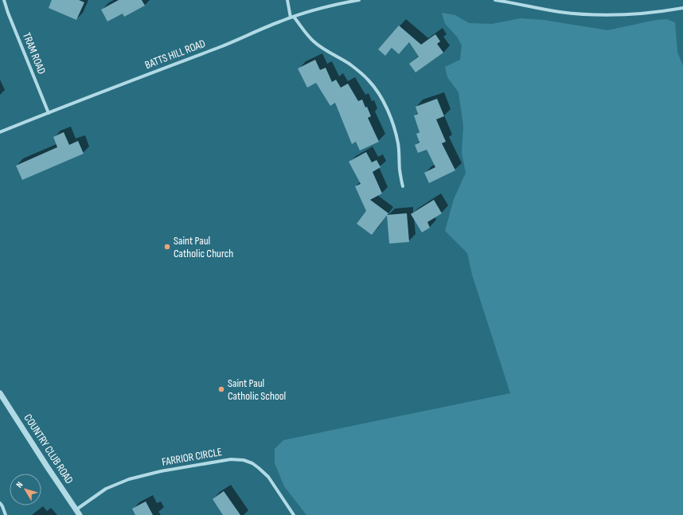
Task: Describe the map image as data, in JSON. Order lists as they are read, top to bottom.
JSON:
{
  "streets": {
    "street": [
      "TRAM ROAD",
      "BATTS HILL ROAD",
      "COUNTRY CLUB ROAD",
      "FARRIOR CIRCLE"
    ]
  },
  "crossings": [
    ["TRAM ROAD", "BATTS HILL ROAD"],
    ["COUNTRY CLUB ROAD", "FARRIOR CIRCLE"]
  ],
  "places": ["Saint Paul Catholic Church", "Saint Paul Catholic School"],
  "north": "top left"
}
